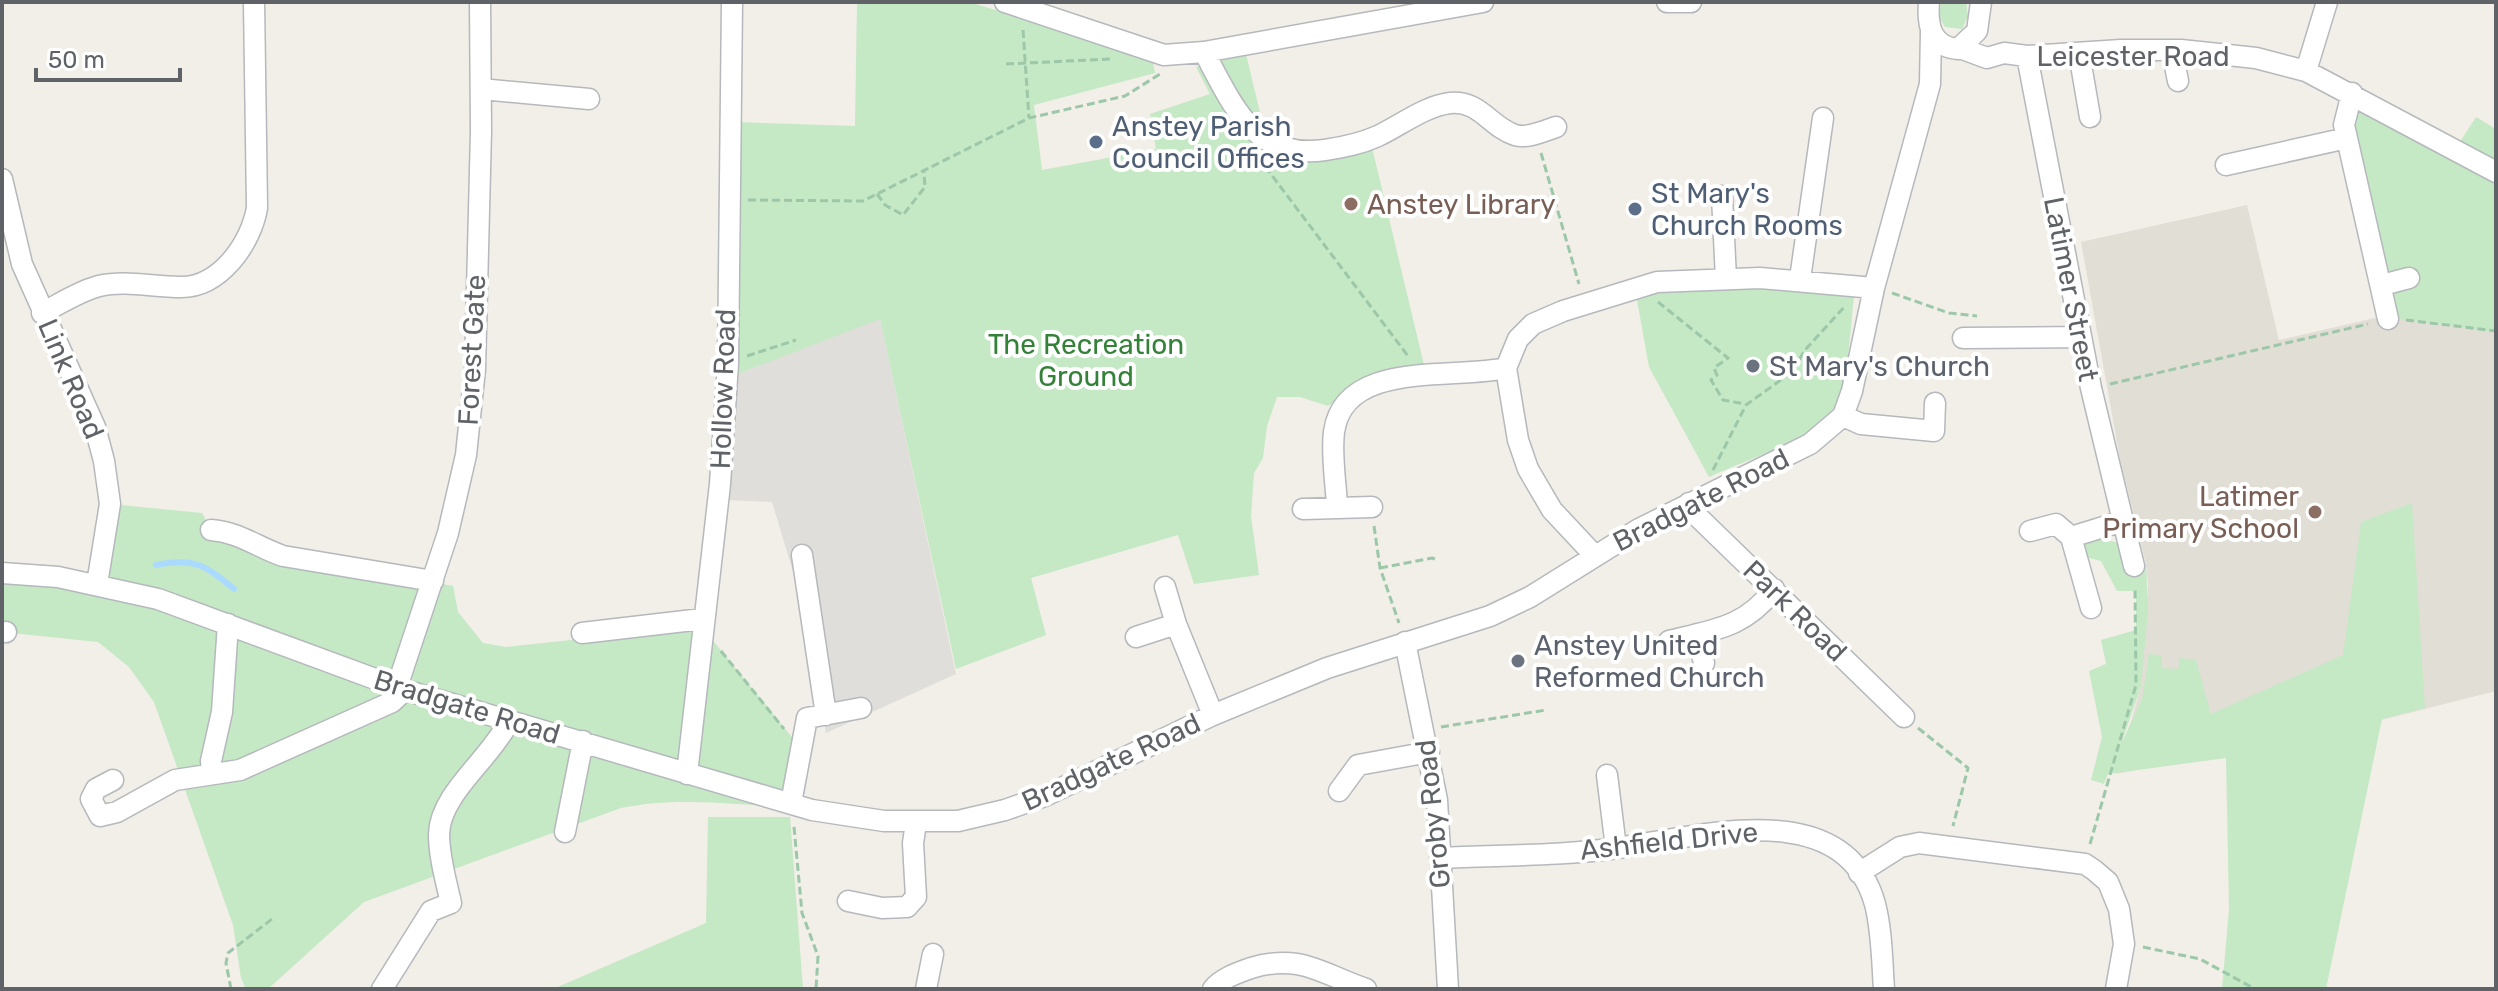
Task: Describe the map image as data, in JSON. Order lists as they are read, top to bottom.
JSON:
{
  "streets": {
    "street": [
      "Leicester Road",
      "Latimer Street",
      "Forest Gate",
      "Link Road",
      "Hollow Road",
      "Bradgate Road",
      "Park Road",
      "Groby Road",
      "Ashfield Drive"
    ]
  },
  "crossings": [
    ["Leicester Road", "Latimer Street"],
    ["Forest Gate", "Bradgate Road"],
    ["Link Road", "Bradgate Road"],
    ["Hollow Road", "Bradgate Road"],
    ["Bradgate Road", "Park Road"],
    ["Bradgate Road", "Groby Road"],
    ["Groby Road", "Ashfield Drive"]
  ],
  "parks": ["The Recreation Ground"],
  "places": [
    "Anstey Parish Council Offices",
    "Anstey Library",
    "St Mary's Church Rooms",
    "St Mary's Church",
    "Latimer Primary School",
    "Anstey United Reformed Church"
  ],
  "scale_bar": "50 m"
}
